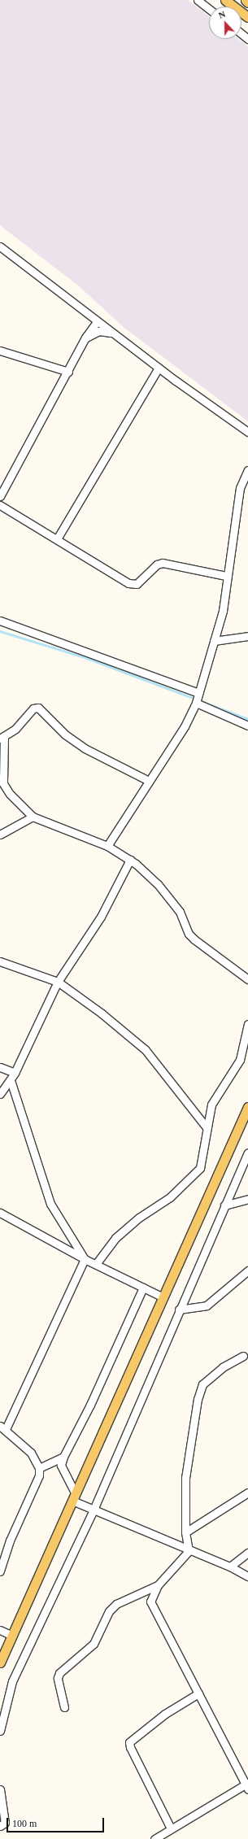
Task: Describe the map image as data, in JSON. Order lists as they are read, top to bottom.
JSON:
{
  "scale_bar": "100 m",
  "north": "top"
}
